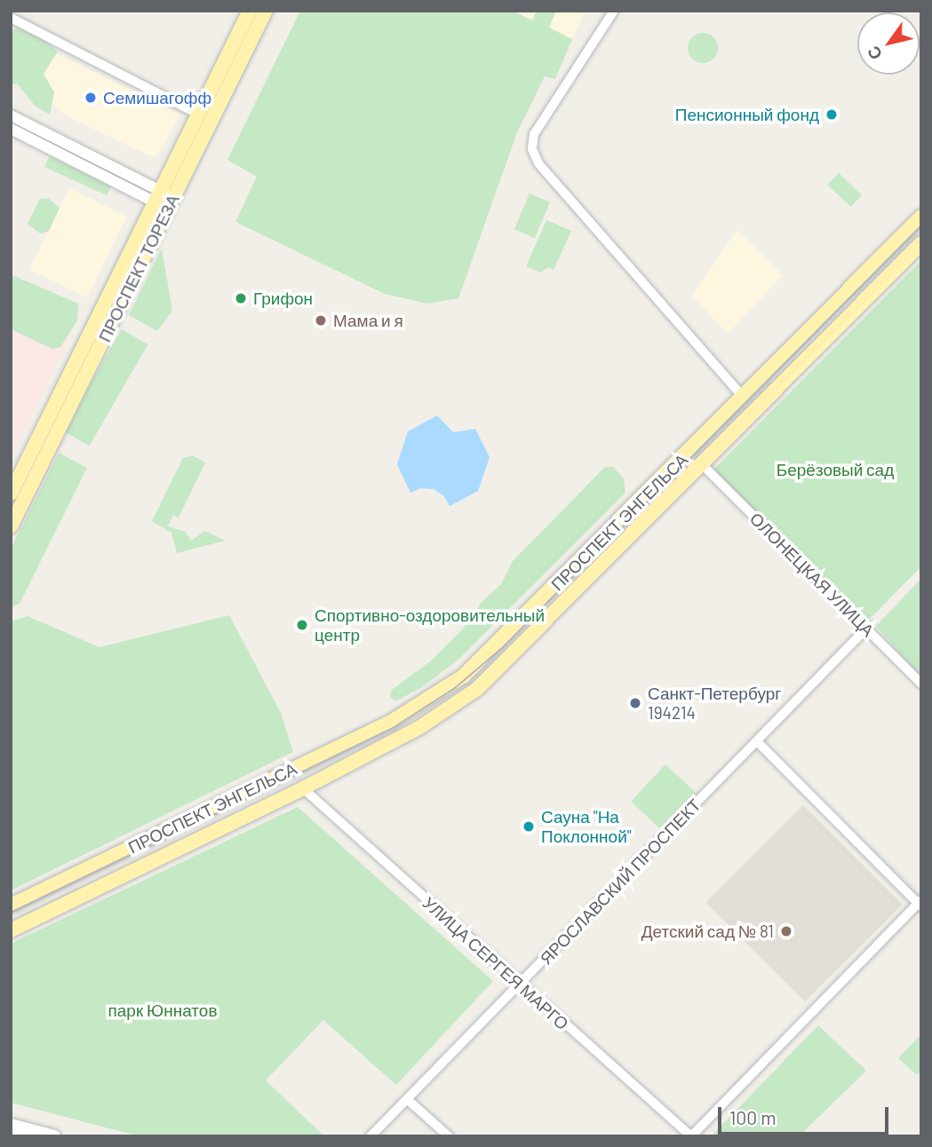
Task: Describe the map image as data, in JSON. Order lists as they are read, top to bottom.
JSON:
{
  "streets": {
    "main road": ["ПРОСПЕКТ ТОРЕЗА", "ПРОСПЕКТ ЭНГЕЛЬСА"],
    "street": ["ОЛОНЕЦКАЯ УЛИЦА", "ЯРОСЛАВСКИЙ ПРОСПЕКТ", "УЛИЦА СЕРГЕЯ МАРГО"]
  },
  "crossings": [
    ["ПРОСПЕКТ ЭНГЕЛЬСА", "ОЛОНЕЦКАЯ УЛИЦА"],
    ["ПРОСПЕКТ ЭНГЕЛЬСА", "УЛИЦА СЕРГЕЯ МАРГО"],
    ["ОЛОНЕЦКАЯ УЛИЦА", "ЯРОСЛАВСКИЙ ПРОСПЕКТ"],
    ["ЯРОСЛАВСКИЙ ПРОСПЕКТ", "УЛИЦА СЕРГЕЯ МАРГО"]
  ],
  "parks": ["Берёзовый сад", "парк Юннатов"],
  "places": [
    "Семишагофф",
    "Пенсионный фонд",
    "Грифон",
    "Мама и я",
    "Спортивно-оздоровительный центр",
    "Санкт-Петербург 194214",
    "Сауна \"На Поклонной\"",
    "Детский сад № 81"
  ],
  "scale_bar": "100 m",
  "north": "bottom left"
}
